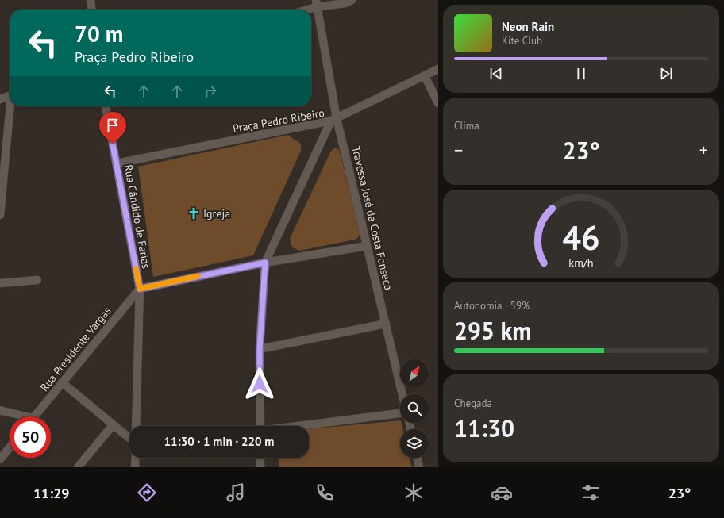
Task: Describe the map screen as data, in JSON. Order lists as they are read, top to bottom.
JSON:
{
  "streets": {
    "street": [
      "Praça Pedro Ribeiro",
      "Rua Cândido de Farias",
      "Travessa José da Costa Fonseca",
      "Rua Presidente Vargas"
    ]
  },
  "crossings": [
    ["Praça Pedro Ribeiro", "Rua Cândido de Farias"],
    ["Praça Pedro Ribeiro", "Travessa José da Costa Fonseca"],
    ["Rua Cândido de Farias", "Rua Presidente Vargas"]
  ],
  "places": {
    "church": ["Igreja"]
  },
  "north": "top right",
  "page": {
    "turn": ["70 m", "Praça Pedro Ribeiro"],
    "song": ["Neon Rain", "Kite Club"],
    "tile": [
      "Clima",
      ["Autonomia · 59%", "295 km"],
      ["Chegada", "11:30"]
    ],
    "heat": ["−", "23°", "+"],
    "limit": "50",
    "trip": "11:30 · 1 min · 220 m",
    "tabs": ["11:29", "23°"],
    "gauge": ["46", "km/h"]
  }
}
